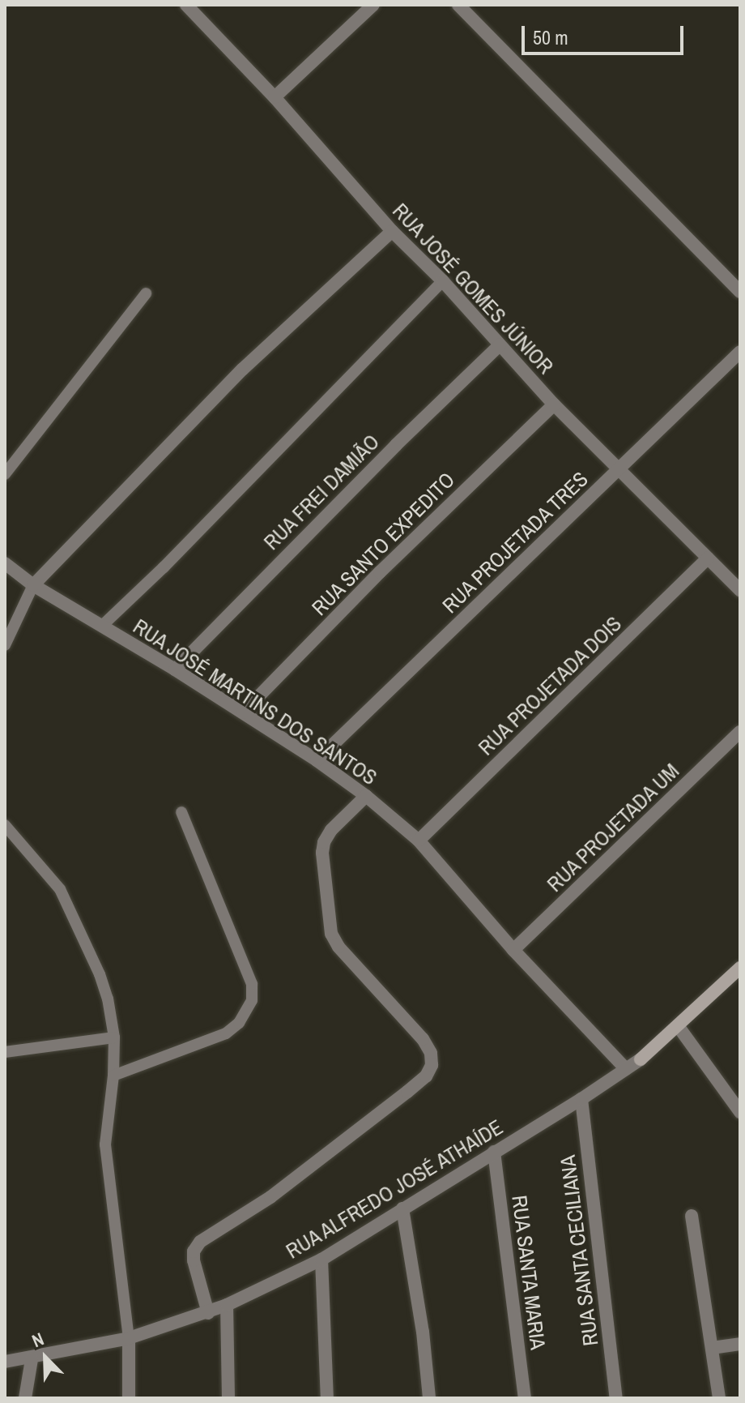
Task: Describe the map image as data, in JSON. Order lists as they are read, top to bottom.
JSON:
{
  "streets": {
    "street": [
      "RUA JOSÉ GOMES JÚNIOR",
      "RUA FREI DAMIÃO",
      "RUA PROJETADA TRES",
      "RUA SANTO EXPEDITO",
      "RUA PROJETADA DOIS",
      "RUA JOSÉ MARTINS DOS SANTOS",
      "RUA PROJETADA UM",
      "RUA ALFREDO JOSÉ ATHAÍDE",
      "RUA SANTA CECILIANA",
      "RUA SANTA MARIA"
    ]
  },
  "crossings": [
    ["RUA JOSÉ GOMES JÚNIOR", "RUA FREI DAMIÃO"],
    ["RUA JOSÉ GOMES JÚNIOR", "RUA PROJETADA TRES"],
    ["RUA JOSÉ GOMES JÚNIOR", "RUA SANTO EXPEDITO"],
    ["RUA JOSÉ GOMES JÚNIOR", "RUA PROJETADA DOIS"],
    ["RUA FREI DAMIÃO", "RUA JOSÉ MARTINS DOS SANTOS"],
    ["RUA PROJETADA TRES", "RUA JOSÉ MARTINS DOS SANTOS"],
    ["RUA SANTO EXPEDITO", "RUA JOSÉ MARTINS DOS SANTOS"],
    ["RUA PROJETADA DOIS", "RUA JOSÉ MARTINS DOS SANTOS"],
    ["RUA JOSÉ MARTINS DOS SANTOS", "RUA PROJETADA UM"],
    ["RUA JOSÉ MARTINS DOS SANTOS", "RUA ALFREDO JOSÉ ATHAÍDE"],
    ["RUA ALFREDO JOSÉ ATHAÍDE", "RUA SANTA CECILIANA"],
    ["RUA ALFREDO JOSÉ ATHAÍDE", "RUA SANTA MARIA"]
  ],
  "scale_bar": "50 m",
  "north": "top left"
}
